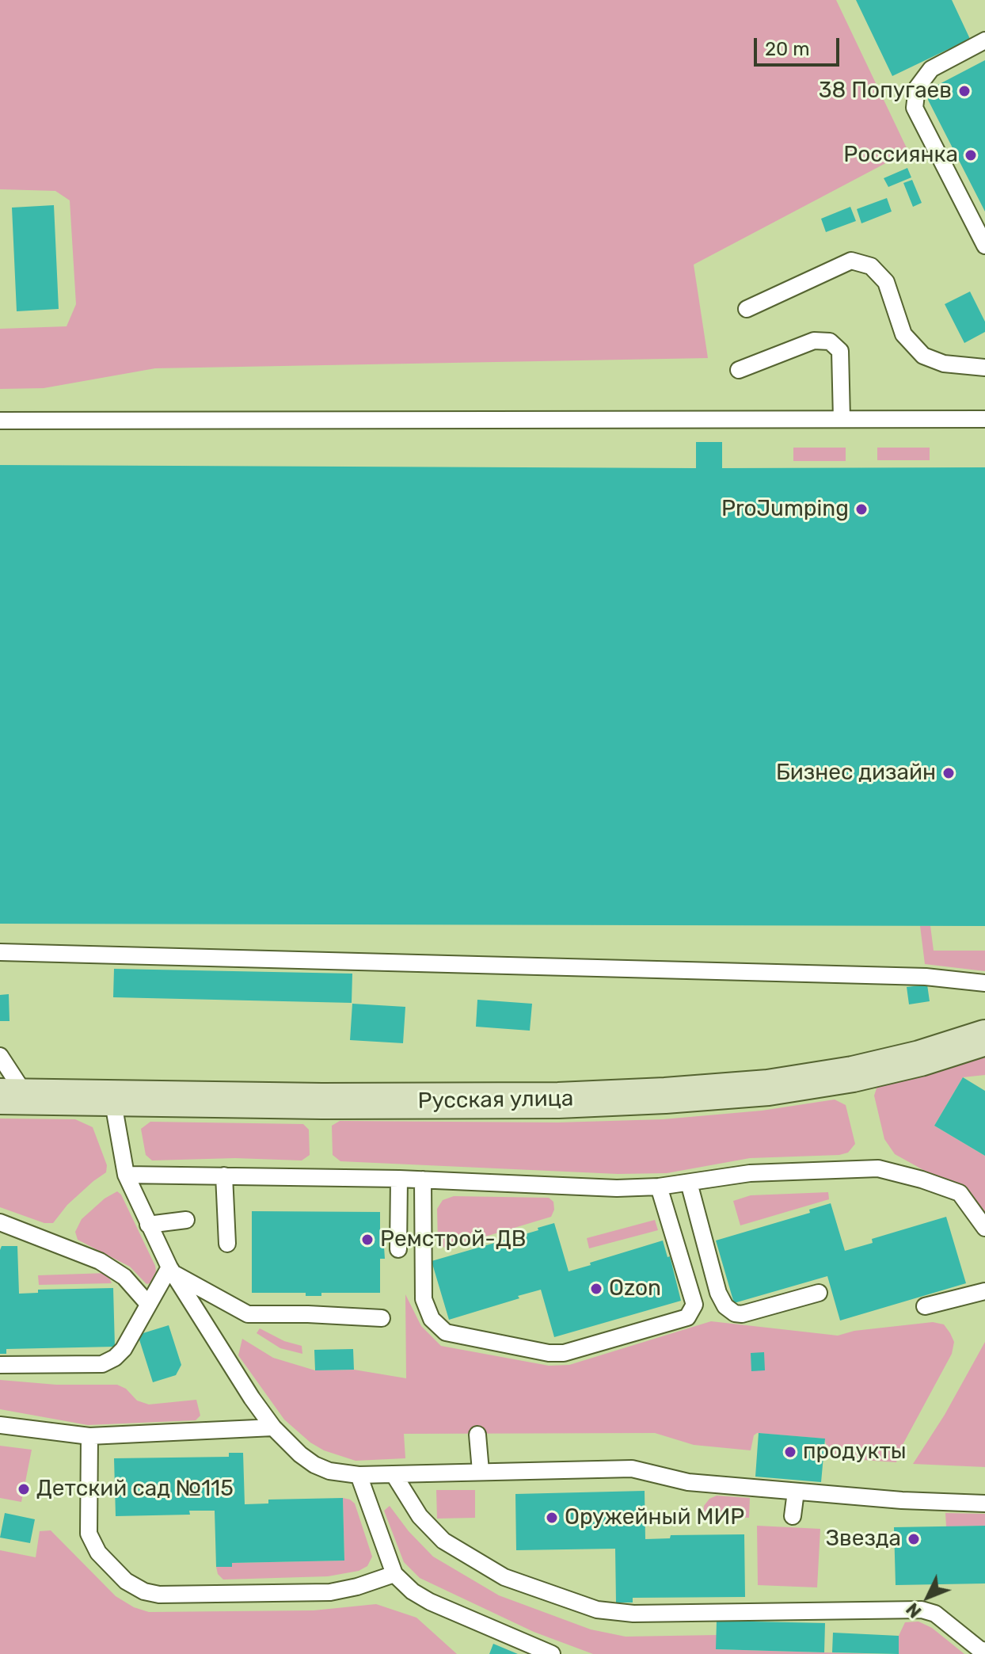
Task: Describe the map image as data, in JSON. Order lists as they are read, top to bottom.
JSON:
{
  "streets": {
    "main road": ["Русская улица"]
  },
  "places": [
    "38 Попугаев",
    "Россиянка",
    "ProJumping",
    "Бизнес дизайн",
    "Ремстрой-ДВ",
    "Ozon",
    "продукты",
    "Детский сад №115",
    "Оружейный МИР",
    "Звезда"
  ],
  "scale_bar": "20 m",
  "north": "bottom left"
}
